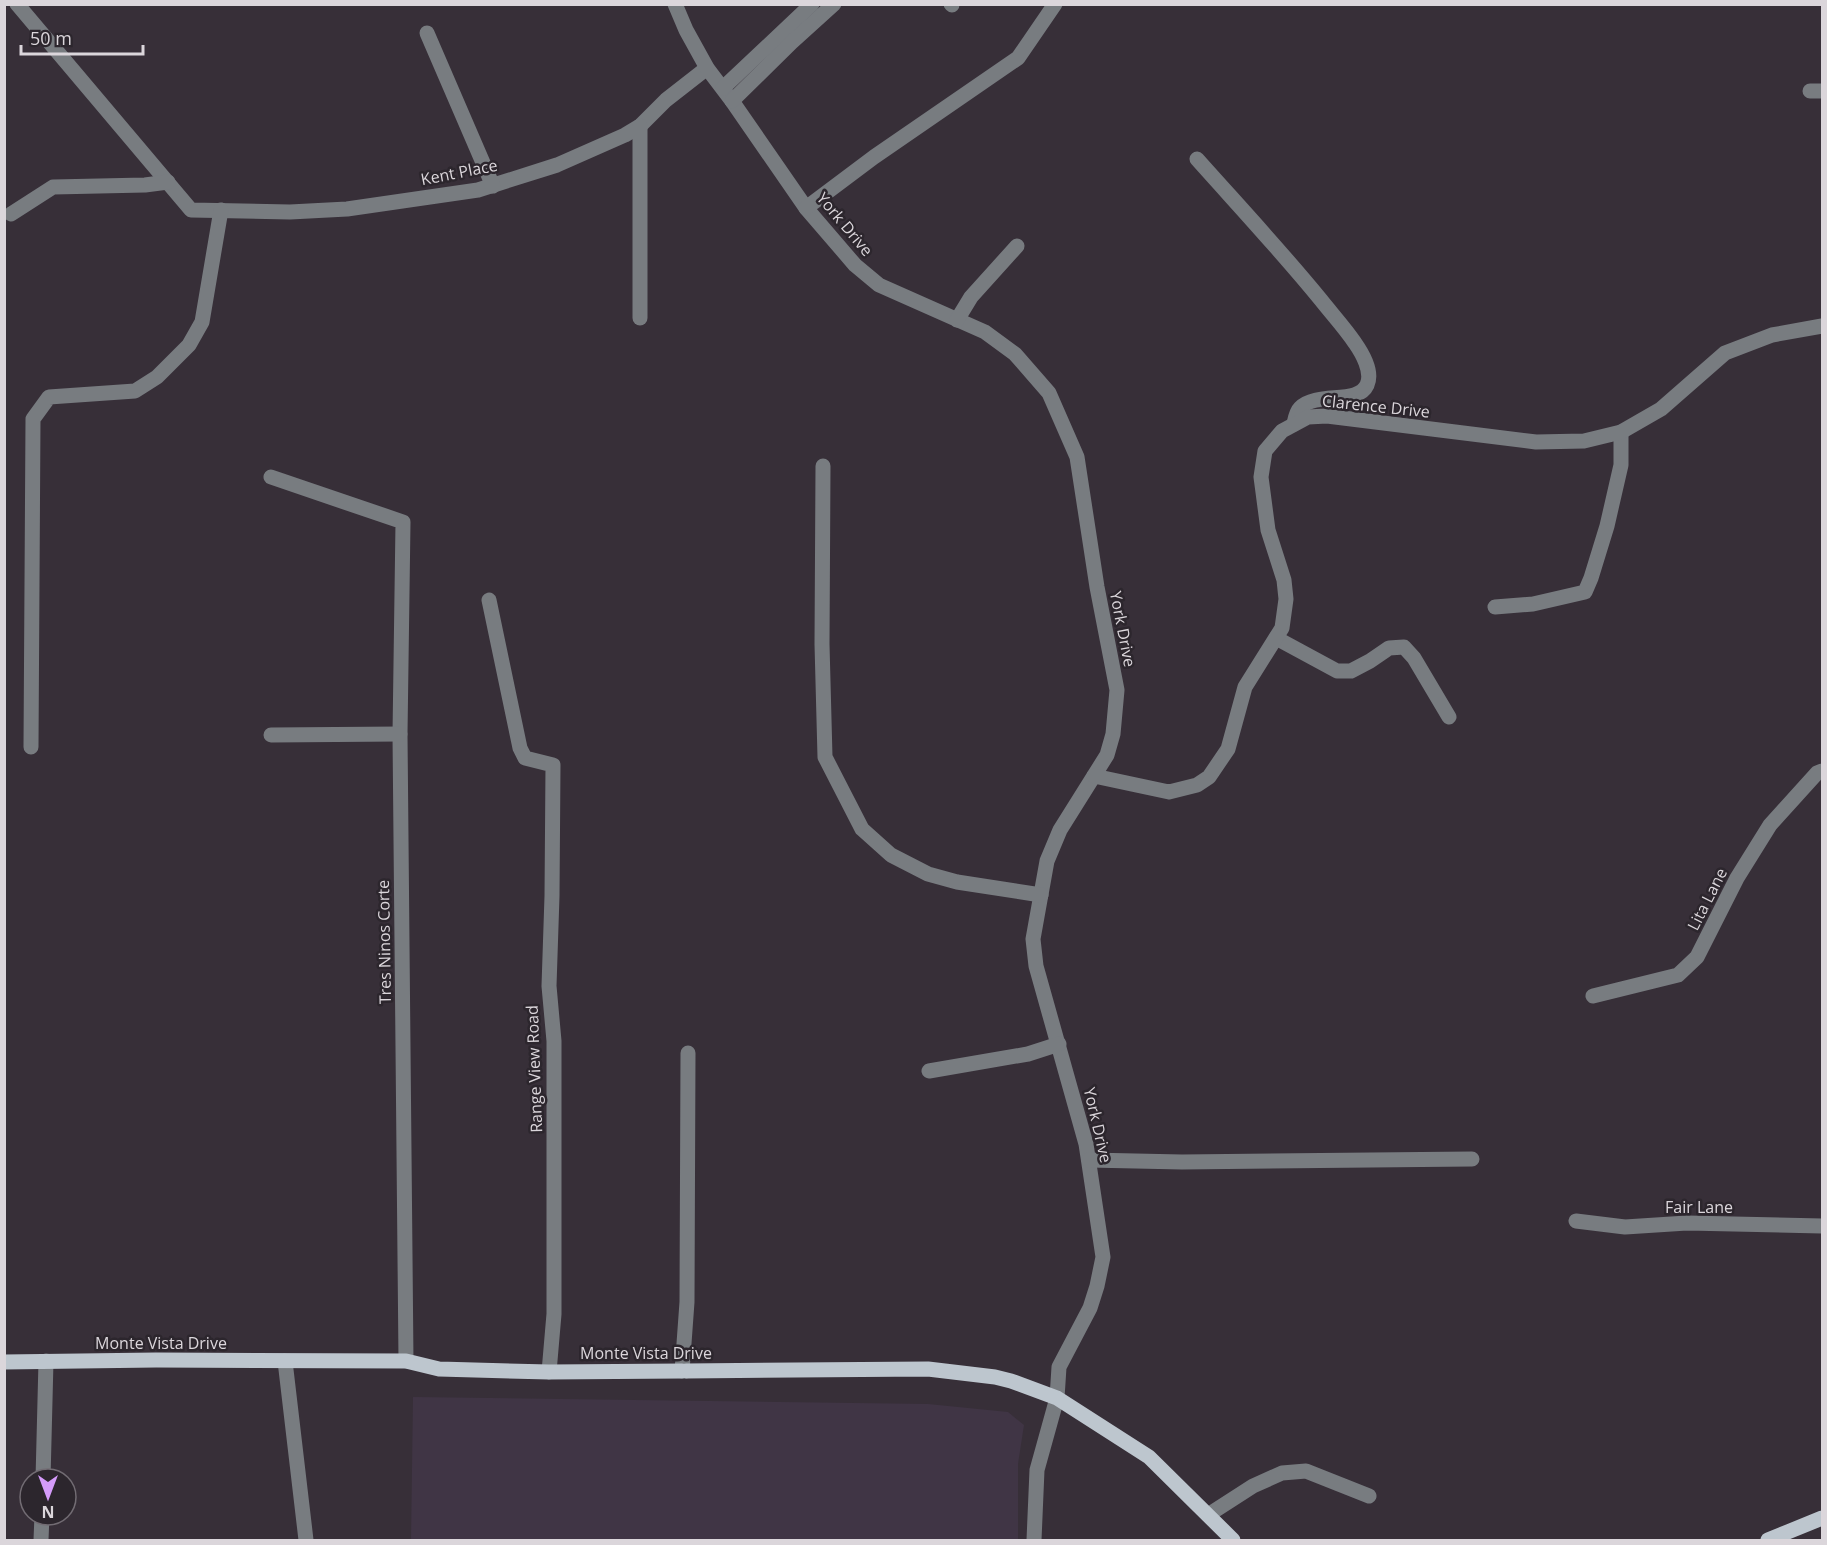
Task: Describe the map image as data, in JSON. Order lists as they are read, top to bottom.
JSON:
{
  "streets": {
    "main road": ["Monte Vista Drive"],
    "street": [
      "Kent Place",
      "York Drive",
      "Clarence Drive",
      "Lita Lane",
      "Tres Ninos Corte",
      "Range View Road",
      "Fair Lane"
    ]
  },
  "crossings": [
    ["Kent Place", "York Drive"],
    ["York Drive", "Clarence Drive"],
    ["York Drive", "Monte Vista Drive"],
    ["Tres Ninos Corte", "Monte Vista Drive"],
    ["Range View Road", "Monte Vista Drive"]
  ],
  "scale_bar": "50 m",
  "north": "bottom"
}
